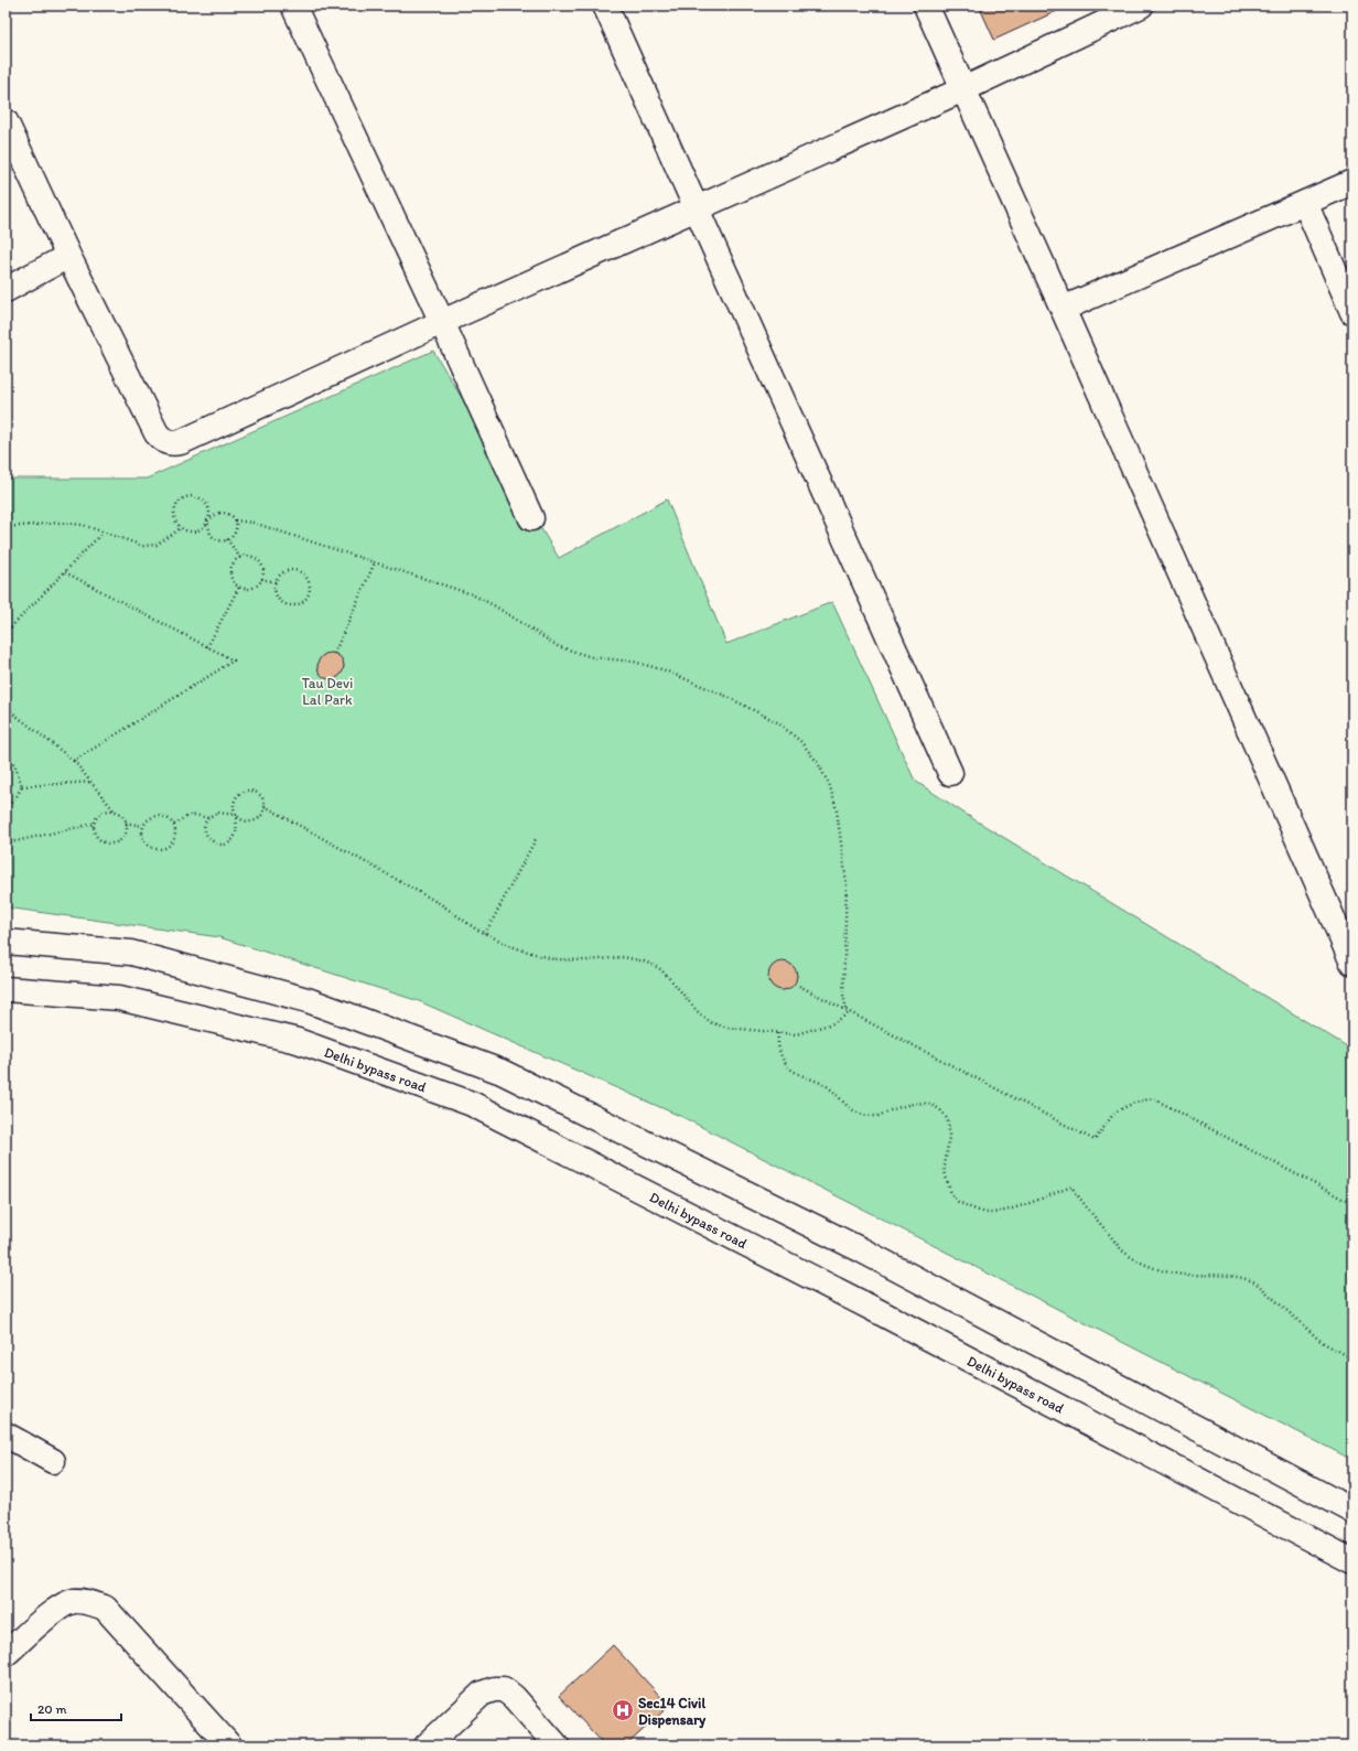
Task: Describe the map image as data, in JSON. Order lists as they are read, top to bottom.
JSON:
{
  "streets": {
    "street": ["Delhi bypass road"]
  },
  "parks": ["Tau Devi Lal Park"],
  "places": {
    "hospital": ["Sec14 Civil Dispensary"]
  },
  "scale_bar": "20 m"
}
